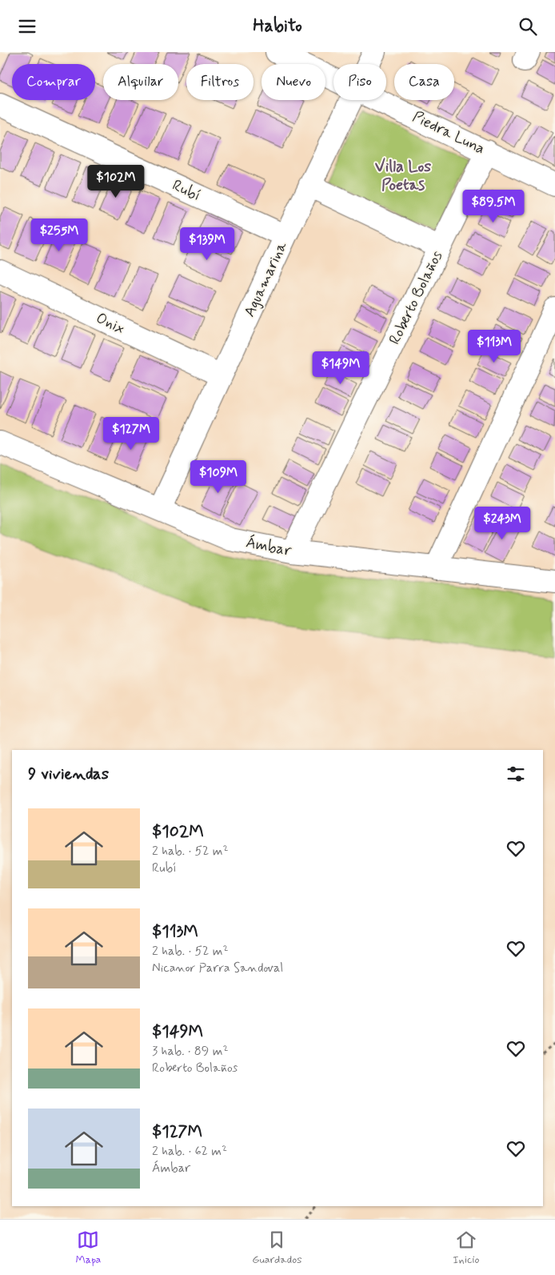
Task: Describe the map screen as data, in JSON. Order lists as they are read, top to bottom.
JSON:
{
  "streets": {
    "street": [
      "Piedra Luna",
      "Rubí",
      "Aguamarina",
      "Roberto Bolaños",
      "Onix",
      "Ámbar"
    ]
  },
  "crossings": [
    ["Piedra Luna", "Roberto Bolaños"],
    ["Rubí", "Aguamarina"],
    ["Aguamarina", "Onix"],
    ["Aguamarina", "Ámbar"],
    ["Roberto Bolaños", "Ámbar"]
  ],
  "districts": ["Villa Los Poetas"],
  "page": {
    "header": "Habito",
    "chip": [
      "Comprar",
      "Alquilar",
      "Filtros",
      "Nuevo",
      "Piso",
      "Casa"
    ],
    "price": [
      "$102M",
      "$89.5M",
      "$255M",
      "$139M",
      "$113M",
      "$149M",
      "$127M",
      "$109M",
      "$243M"
    ],
    "heading": "9 viviendas",
    "list": [
      {
        "name": "$102M",
        "note": "2 hab. · 52 m² · Rubí"
      },
      {
        "name": "$113M",
        "note": "2 hab. · 52 m² · Nicanor Parra Sandoval"
      },
      {
        "name": "$149M",
        "note": "3 hab. · 89 m² · Roberto Bolaños"
      },
      {
        "name": "$127M",
        "note": "2 hab. · 62 m² · Ámbar"
      }
    ],
    "tabs": ["Mapa", "Guardados", "Inicio"]
  }
}
